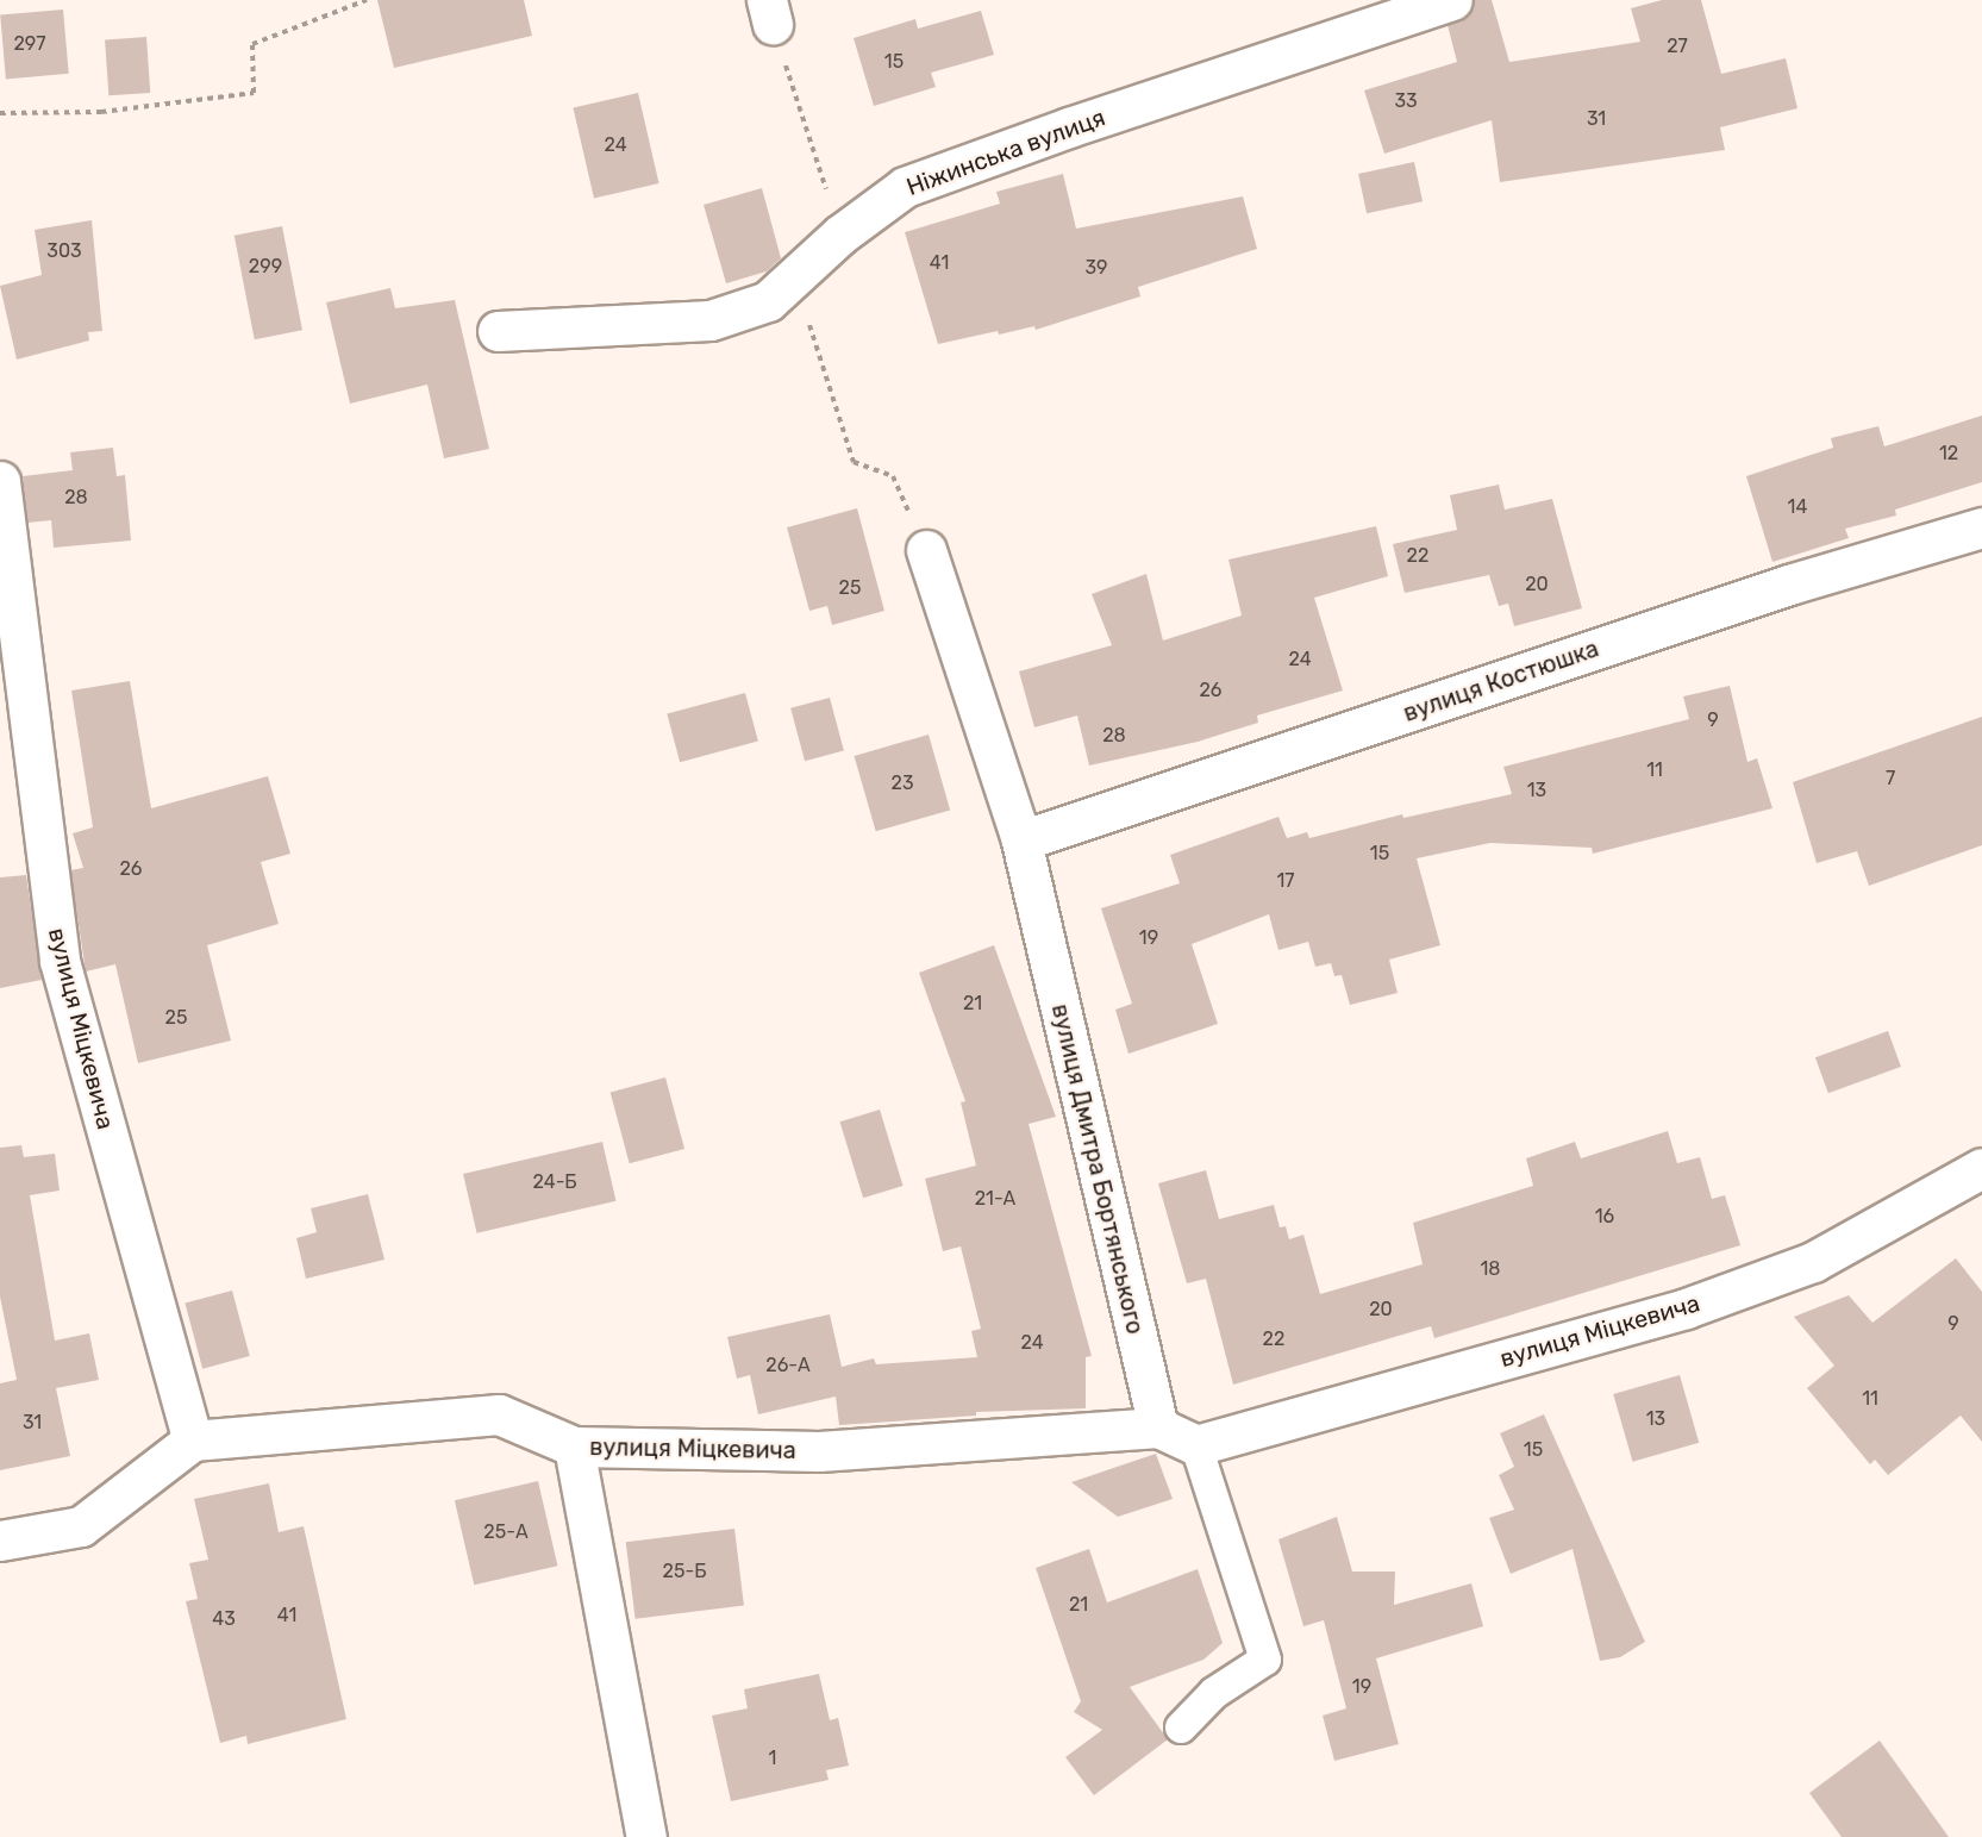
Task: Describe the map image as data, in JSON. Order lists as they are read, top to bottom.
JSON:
{
  "streets": {
    "street": [
      "Ніжинська вулиця",
      "вулиця Костюшка",
      "вулиця Міцкевича",
      "вулиця Дмитра Бортянського"
    ]
  },
  "crossings": [
    ["вулиця Костюшка", "вулиця Дмитра Бортянського"],
    ["вулиця Міцкевича", "вулиця Дмитра Бортянського"]
  ],
  "house_numbers": [
    "297",
    "27",
    "15",
    "33",
    "31",
    "24",
    "303",
    "41",
    "299",
    "39",
    "12",
    "28",
    "14",
    "22",
    "20",
    "25",
    "24",
    "26",
    "9",
    "28",
    "11",
    "7",
    "23",
    "13",
    "15",
    "26",
    "17",
    "19",
    "21",
    "25",
    "24-Б",
    "21-А",
    "16",
    "18",
    "20",
    "9",
    "22",
    "24",
    "26-А",
    "11",
    "13",
    "31",
    "15",
    "25-А",
    "25-Б",
    "21",
    "41",
    "43",
    "19",
    "1"
  ]
}
